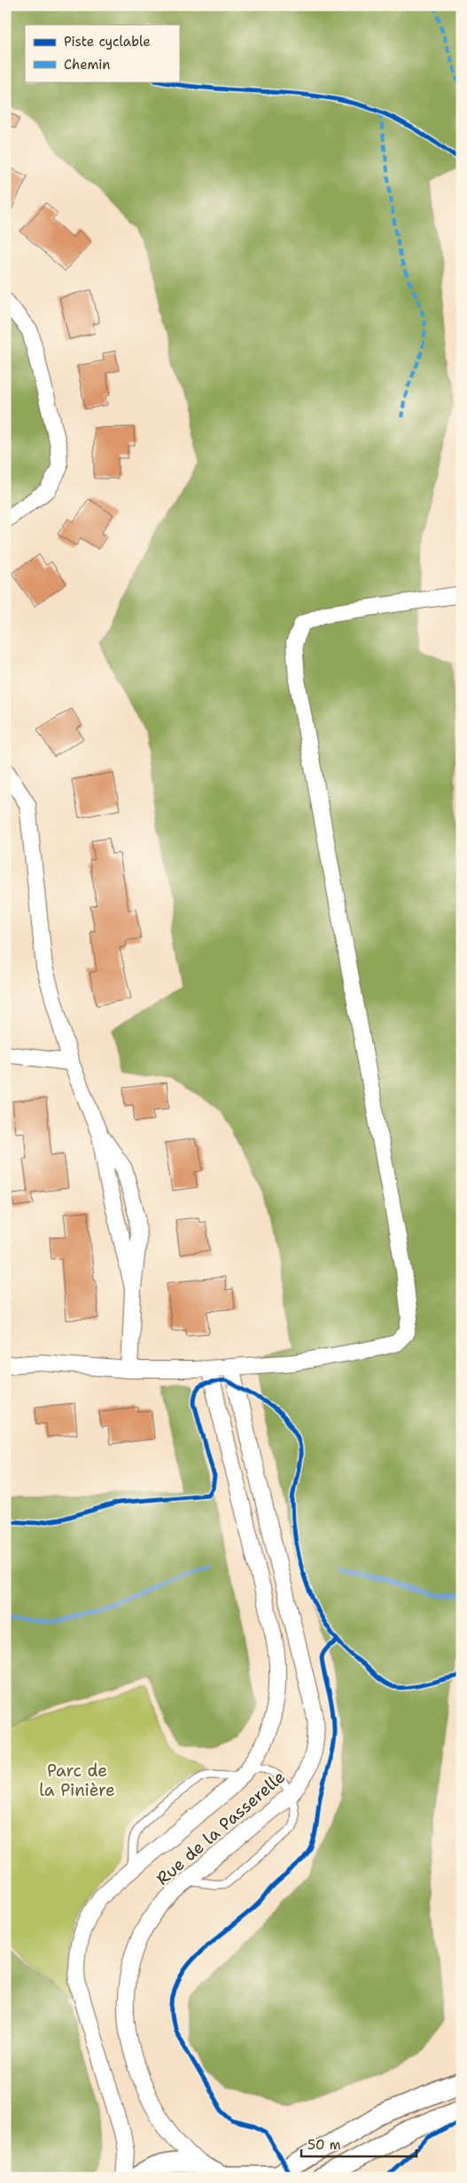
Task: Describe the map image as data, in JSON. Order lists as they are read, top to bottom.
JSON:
{
  "streets": {
    "street": ["Rue de la Passerelle"]
  },
  "parks": ["Parc de la Pinière"],
  "legend": ["Piste cyclable", "Chemin"],
  "scale_bar": "50 m"
}
